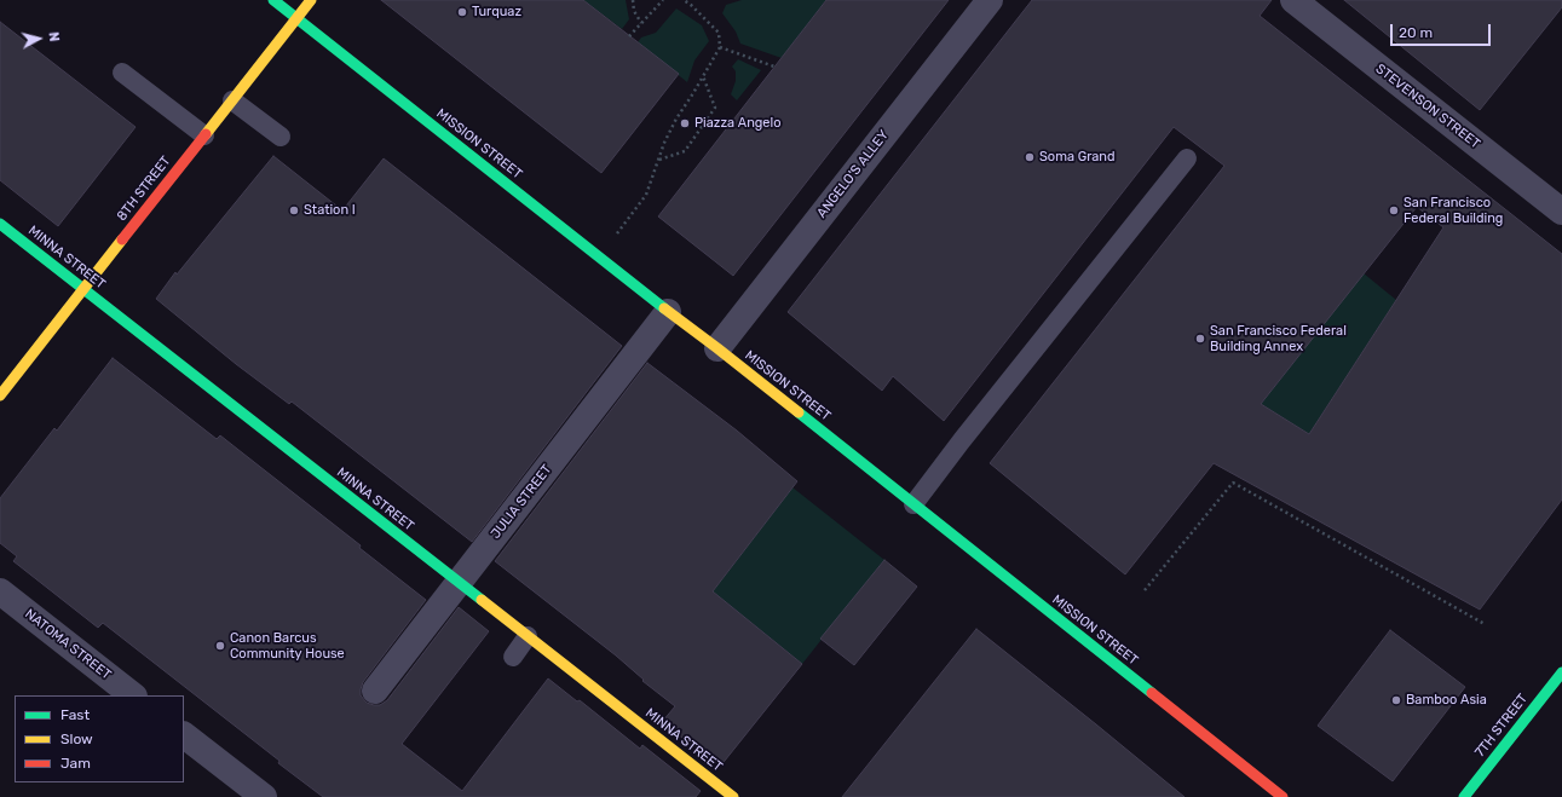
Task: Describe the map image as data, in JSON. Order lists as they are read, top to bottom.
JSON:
{
  "streets": {
    "main road": [
      "MISSION STREET",
      "8TH STREET",
      "MINNA STREET",
      "7TH STREET"
    ],
    "street": [
      "STEVENSON STREET",
      "ANGELO'S ALLEY",
      "JULIA STREET",
      "NATOMA STREET"
    ]
  },
  "crossings": [
    ["MISSION STREET", "ANGELO'S ALLEY"],
    ["MISSION STREET", "8TH STREET"],
    ["MISSION STREET", "JULIA STREET"],
    ["8TH STREET", "MINNA STREET"],
    ["MINNA STREET", "JULIA STREET"]
  ],
  "places": [
    "Turquaz",
    "Piazza Angelo",
    "Soma Grand",
    "Station I",
    "San Francisco Federal Building",
    "San Francisco Federal Building Annex",
    "Canon Barcus Community House",
    "Bamboo Asia"
  ],
  "legend": ["Fast", "Slow", "Jam"],
  "scale_bar": "20 m",
  "north": "right"
}
